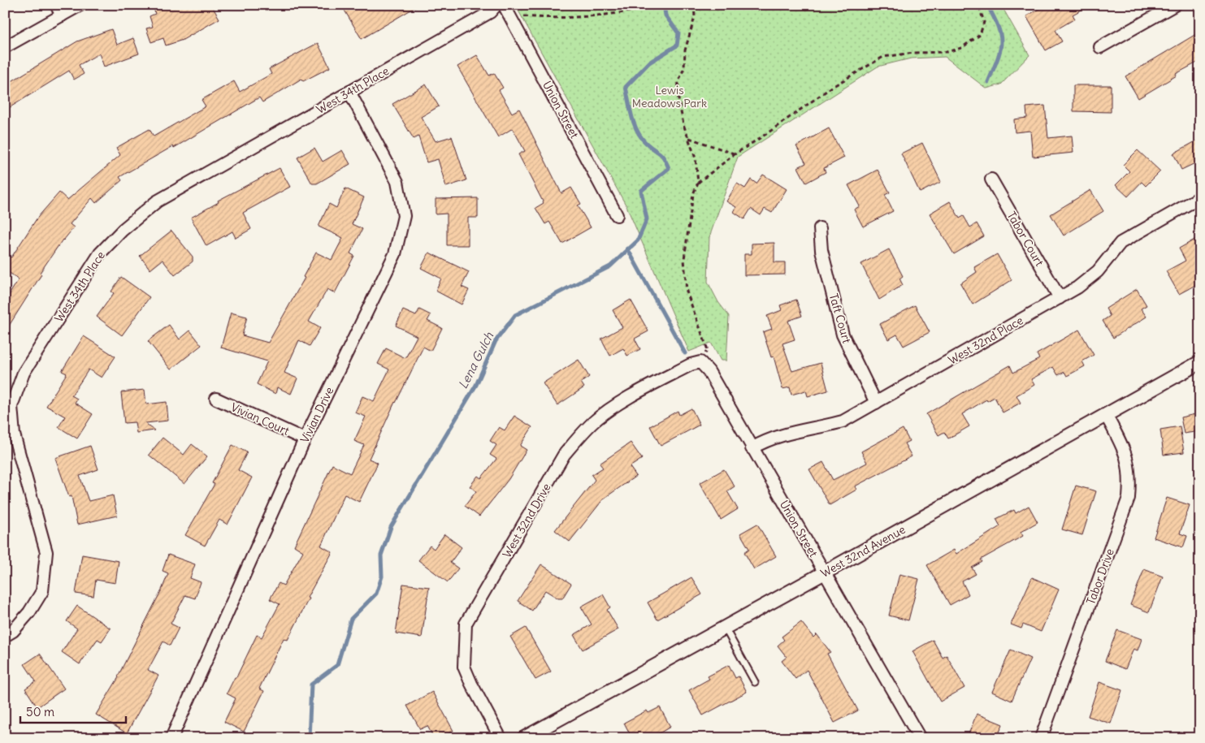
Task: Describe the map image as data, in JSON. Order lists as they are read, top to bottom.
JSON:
{
  "streets": {
    "street": [
      "West 34th Place",
      "Union Street",
      "Tabor Court",
      "Taft Court",
      "West 32nd Place",
      "Vivian Drive",
      "Vivian Court",
      "West 32nd Drive",
      "West 32nd Avenue",
      "Tabor Drive"
    ]
  },
  "crossings": [
    ["West 34th Place", "Vivian Drive"],
    ["Union Street", "West 32nd Place"],
    ["Union Street", "West 32nd Drive"],
    ["Union Street", "West 32nd Avenue"],
    ["Tabor Court", "West 32nd Place"],
    ["Taft Court", "West 32nd Place"],
    ["Vivian Drive", "Vivian Court"],
    ["West 32nd Avenue", "Tabor Drive"]
  ],
  "water": ["Lena Gulch"],
  "parks": ["Lewis Meadows Park"],
  "scale_bar": "50 m"
}
